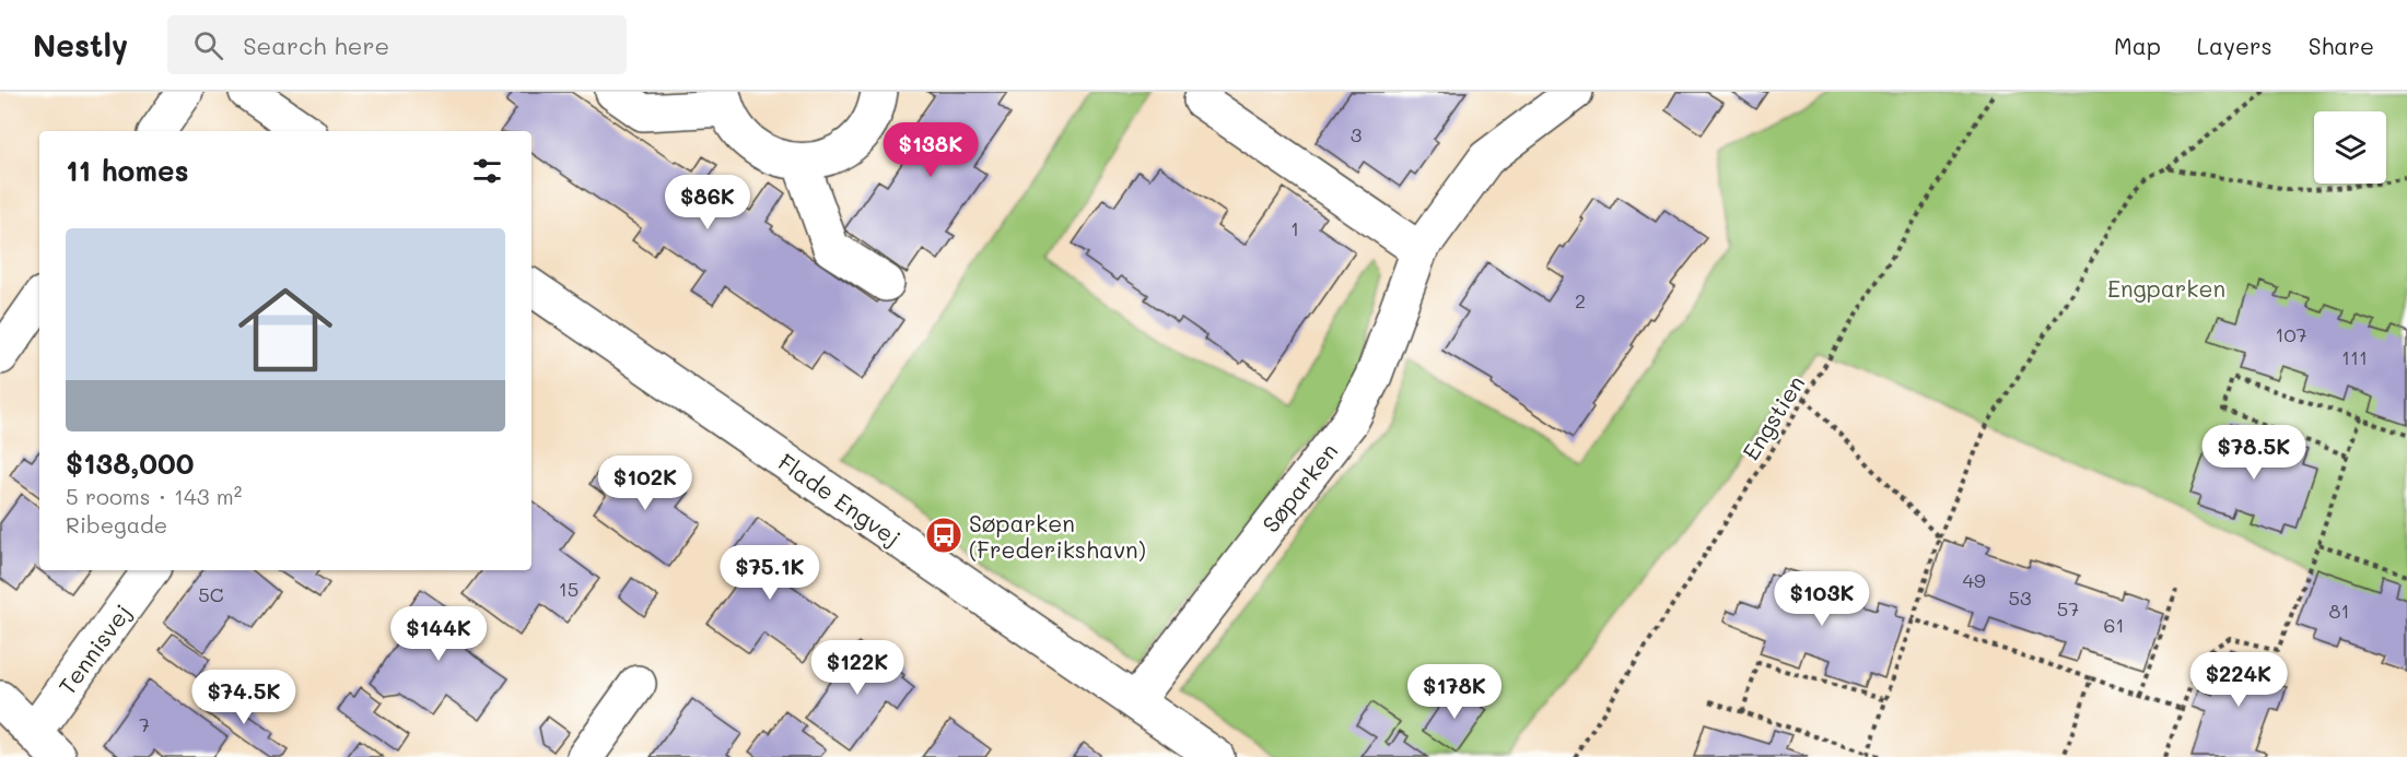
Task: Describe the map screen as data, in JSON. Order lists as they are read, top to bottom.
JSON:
{
  "streets": {
    "street": ["Søparken", "Flade Engvej", "Tennisvej"],
    "path": ["Engstien"]
  },
  "crossings": [
    ["Søparken", "Flade Engvej"]
  ],
  "parks": ["Engparken"],
  "places": {
    "bus stop": ["Søparken (Frederikshavn)"]
  },
  "house_numbers": [
    "3",
    "1",
    "2",
    "107",
    "111",
    "49",
    "15",
    "5C",
    "53",
    "57",
    "81",
    "61",
    "7"
  ],
  "page": {
    "header": "Nestly",
    "search": "Search here",
    "nav": ["Map", "Layers", "Share"],
    "price": [
      "$138K",
      "$86K",
      "$78.5K",
      "$102K",
      "$75.1K",
      "$103K",
      "$144K",
      "$122K",
      "$224K",
      "$178K",
      "$74.5K"
    ],
    "heading": "11 homes",
    "list": [
      {
        "name": "$138,000",
        "note": "5 rooms · 143 m² · Ribegade"
      }
    ]
  }
}
